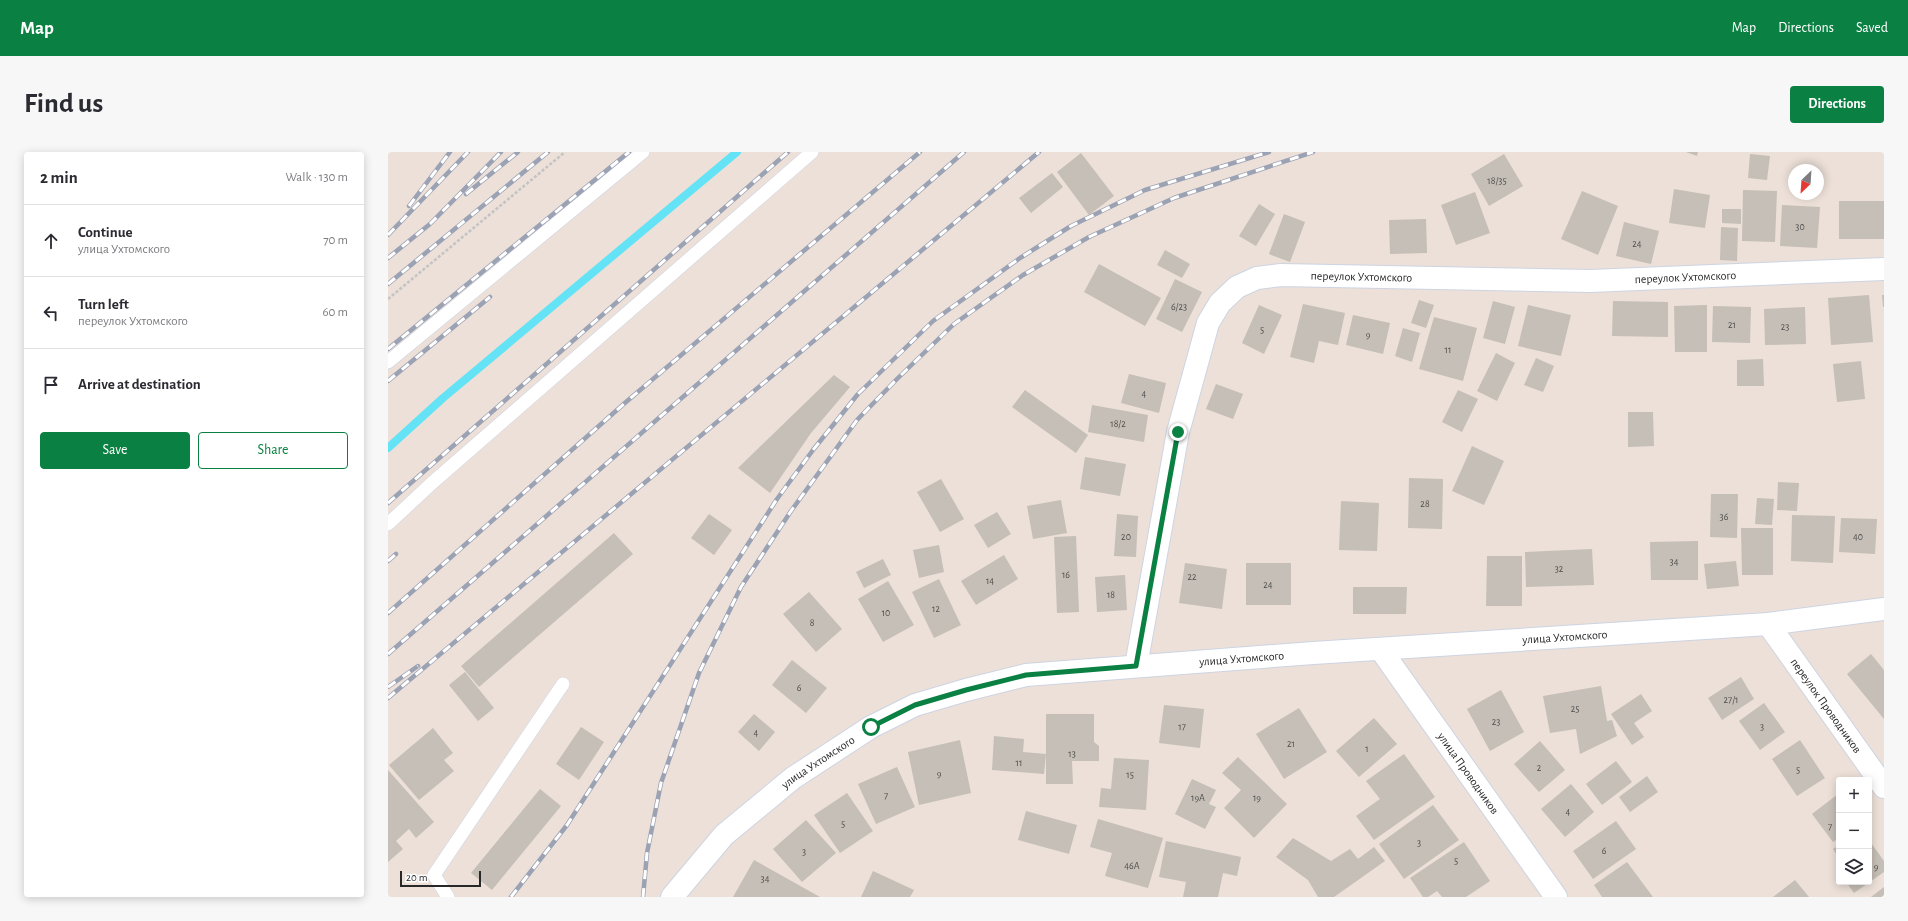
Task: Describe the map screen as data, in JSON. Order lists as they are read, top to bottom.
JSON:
{
  "streets": {
    "street": [
      "переулок Ухтомского",
      "улица Ухтомского",
      "переулок Проводников",
      "улица Проводников"
    ]
  },
  "crossings": [
    ["переулок Ухтомского", "улица Ухтомского"],
    ["улица Ухтомского", "переулок Проводников"],
    ["улица Ухтомского", "улица Проводников"]
  ],
  "house_numbers": [
    "18/35",
    "30",
    "24",
    "6/23",
    "21",
    "23",
    "5",
    "9",
    "11",
    "4",
    "18/2",
    "28",
    "36",
    "20",
    "40",
    "34",
    "32",
    "16",
    "22",
    "14",
    "24",
    "18",
    "12",
    "10",
    "8",
    "6",
    "27/1",
    "25",
    "23",
    "17",
    "3",
    "4",
    "21",
    "1",
    "13",
    "11",
    "2",
    "5",
    "9",
    "15",
    "7",
    "19А",
    "19",
    "4",
    "5",
    "7",
    "3",
    "6",
    "3",
    "5",
    "46А",
    "9",
    "34"
  ],
  "scale_bar": "20 m",
  "north": "bottom left",
  "page": {
    "header": "Map",
    "nav": ["Map", "Directions", "Saved"],
    "buttons": [
      "Directions",
      ["Save", "Share"]
    ],
    "title": "Find us",
    "heading": ["2 min", "Walk · 130 m"],
    "list": [
      ["Continue", "улица Ухтомского", "70 m"],
      ["Turn left", "переулок Ухтомского", "60 m"],
      "Arrive at destination"
    ],
    "map_buttons": ["+", "−"],
    "scale": "20 m"
  }
}
